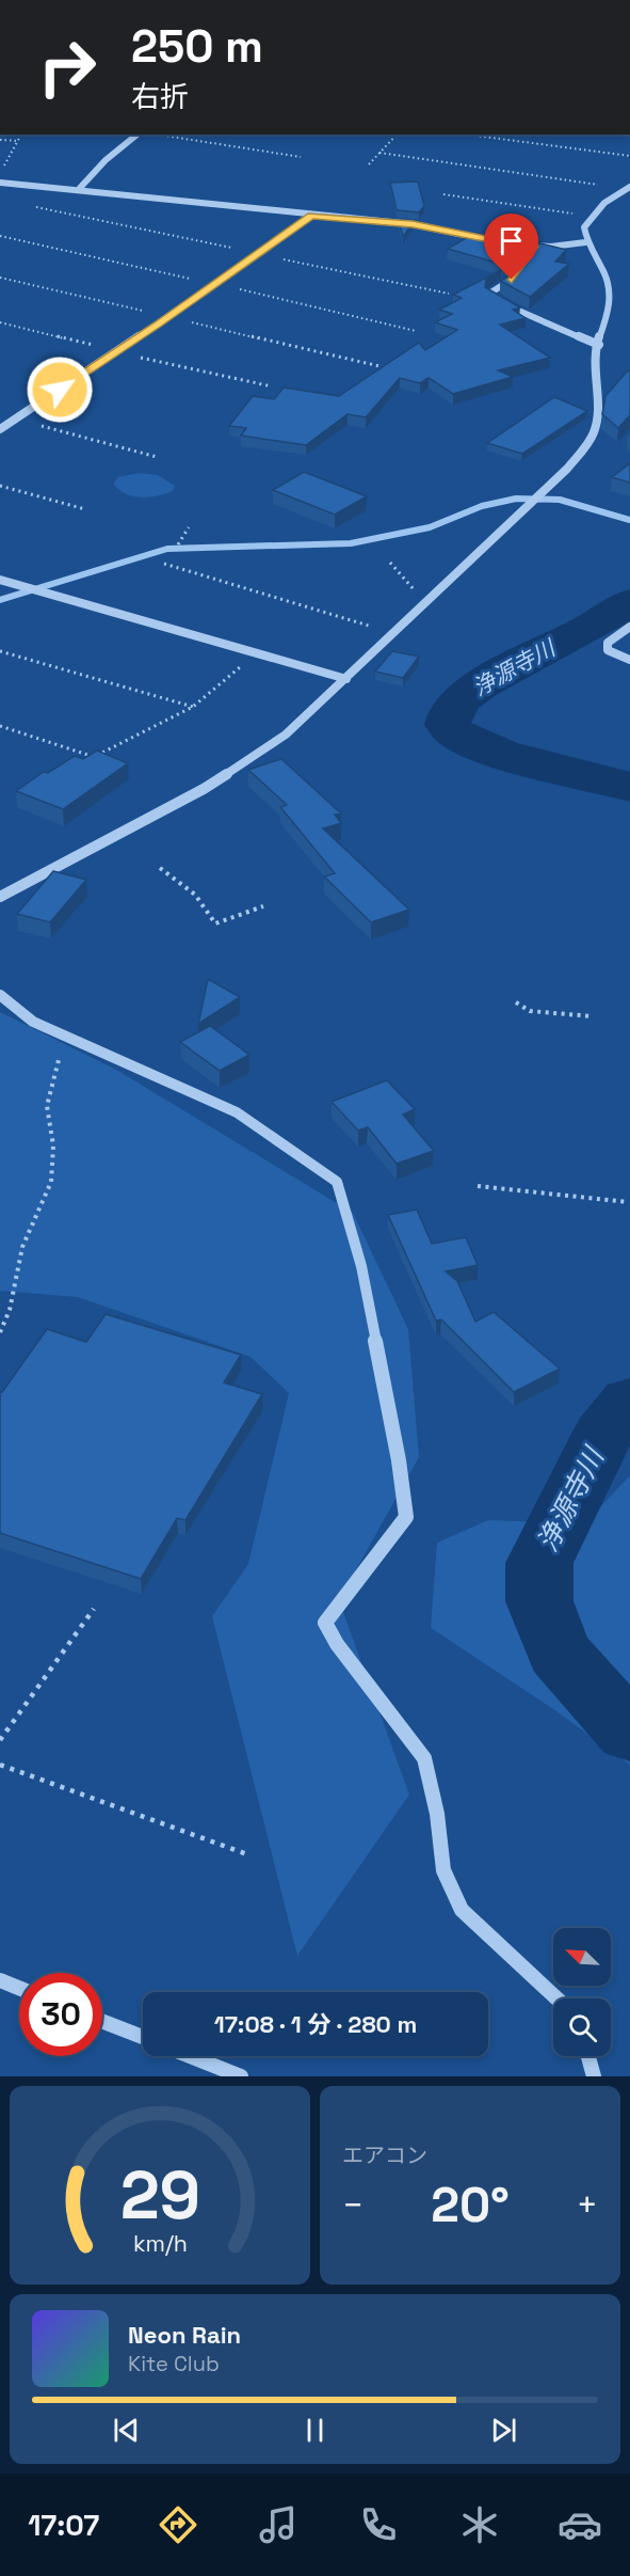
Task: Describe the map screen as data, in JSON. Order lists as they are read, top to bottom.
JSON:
{
  "water": ["浄源寺川"],
  "north": "top left",
  "page": {
    "turn": ["250 m", "右折"],
    "limit": "30",
    "trip": "17:08 · 1 分 · 280 m",
    "tile": "エアコン",
    "heat": ["−", "20°", "+"],
    "song": ["Neon Rain", "Kite Club"],
    "tabs": "17:07",
    "gauge": ["29", "km/h"]
  }
}
